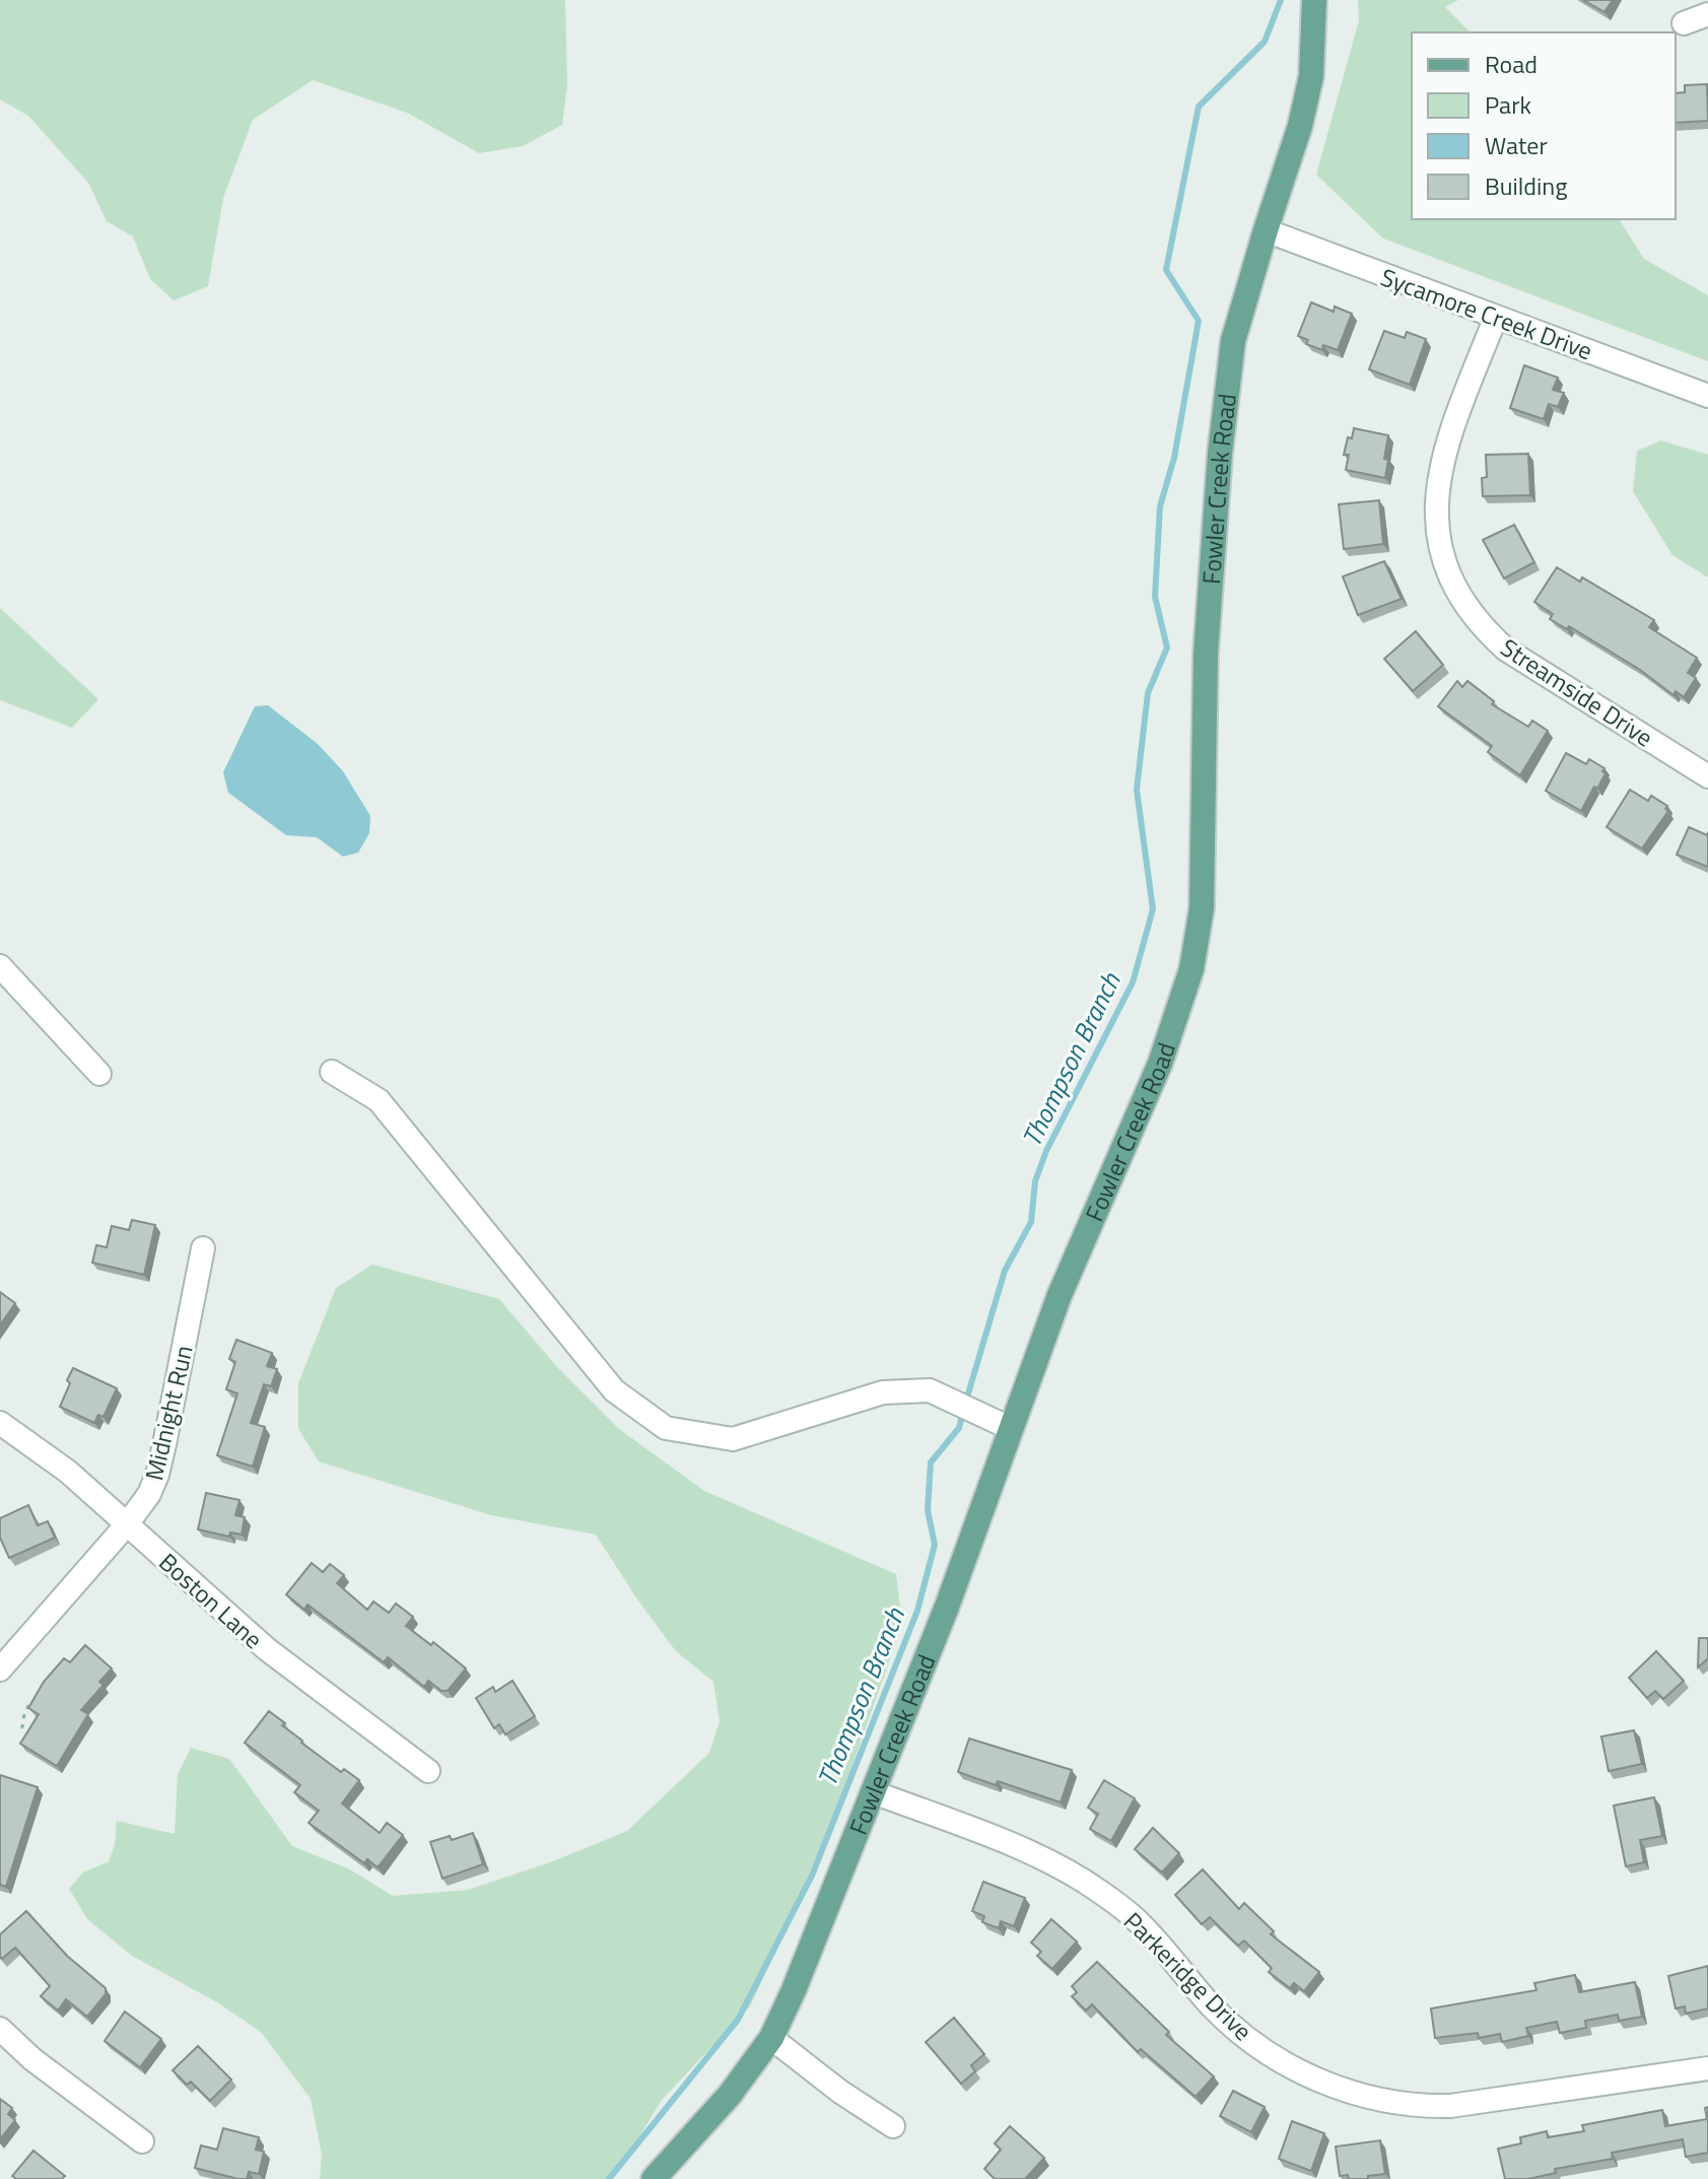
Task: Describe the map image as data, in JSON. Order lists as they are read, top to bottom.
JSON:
{
  "streets": {
    "main road": ["Fowler Creek Road"],
    "street": [
      "Sycamore Creek Drive",
      "Streamside Drive",
      "Midnight Run",
      "Boston Lane",
      "Parkeridge Drive"
    ]
  },
  "crossings": [
    ["Sycamore Creek Drive", "Fowler Creek Road"],
    ["Sycamore Creek Drive", "Streamside Drive"],
    ["Fowler Creek Road", "Parkeridge Drive"],
    ["Midnight Run", "Boston Lane"]
  ],
  "water": ["Thompson Branch"],
  "legend": [
    "Road",
    "Park",
    "Water",
    "Building"
  ]
}
